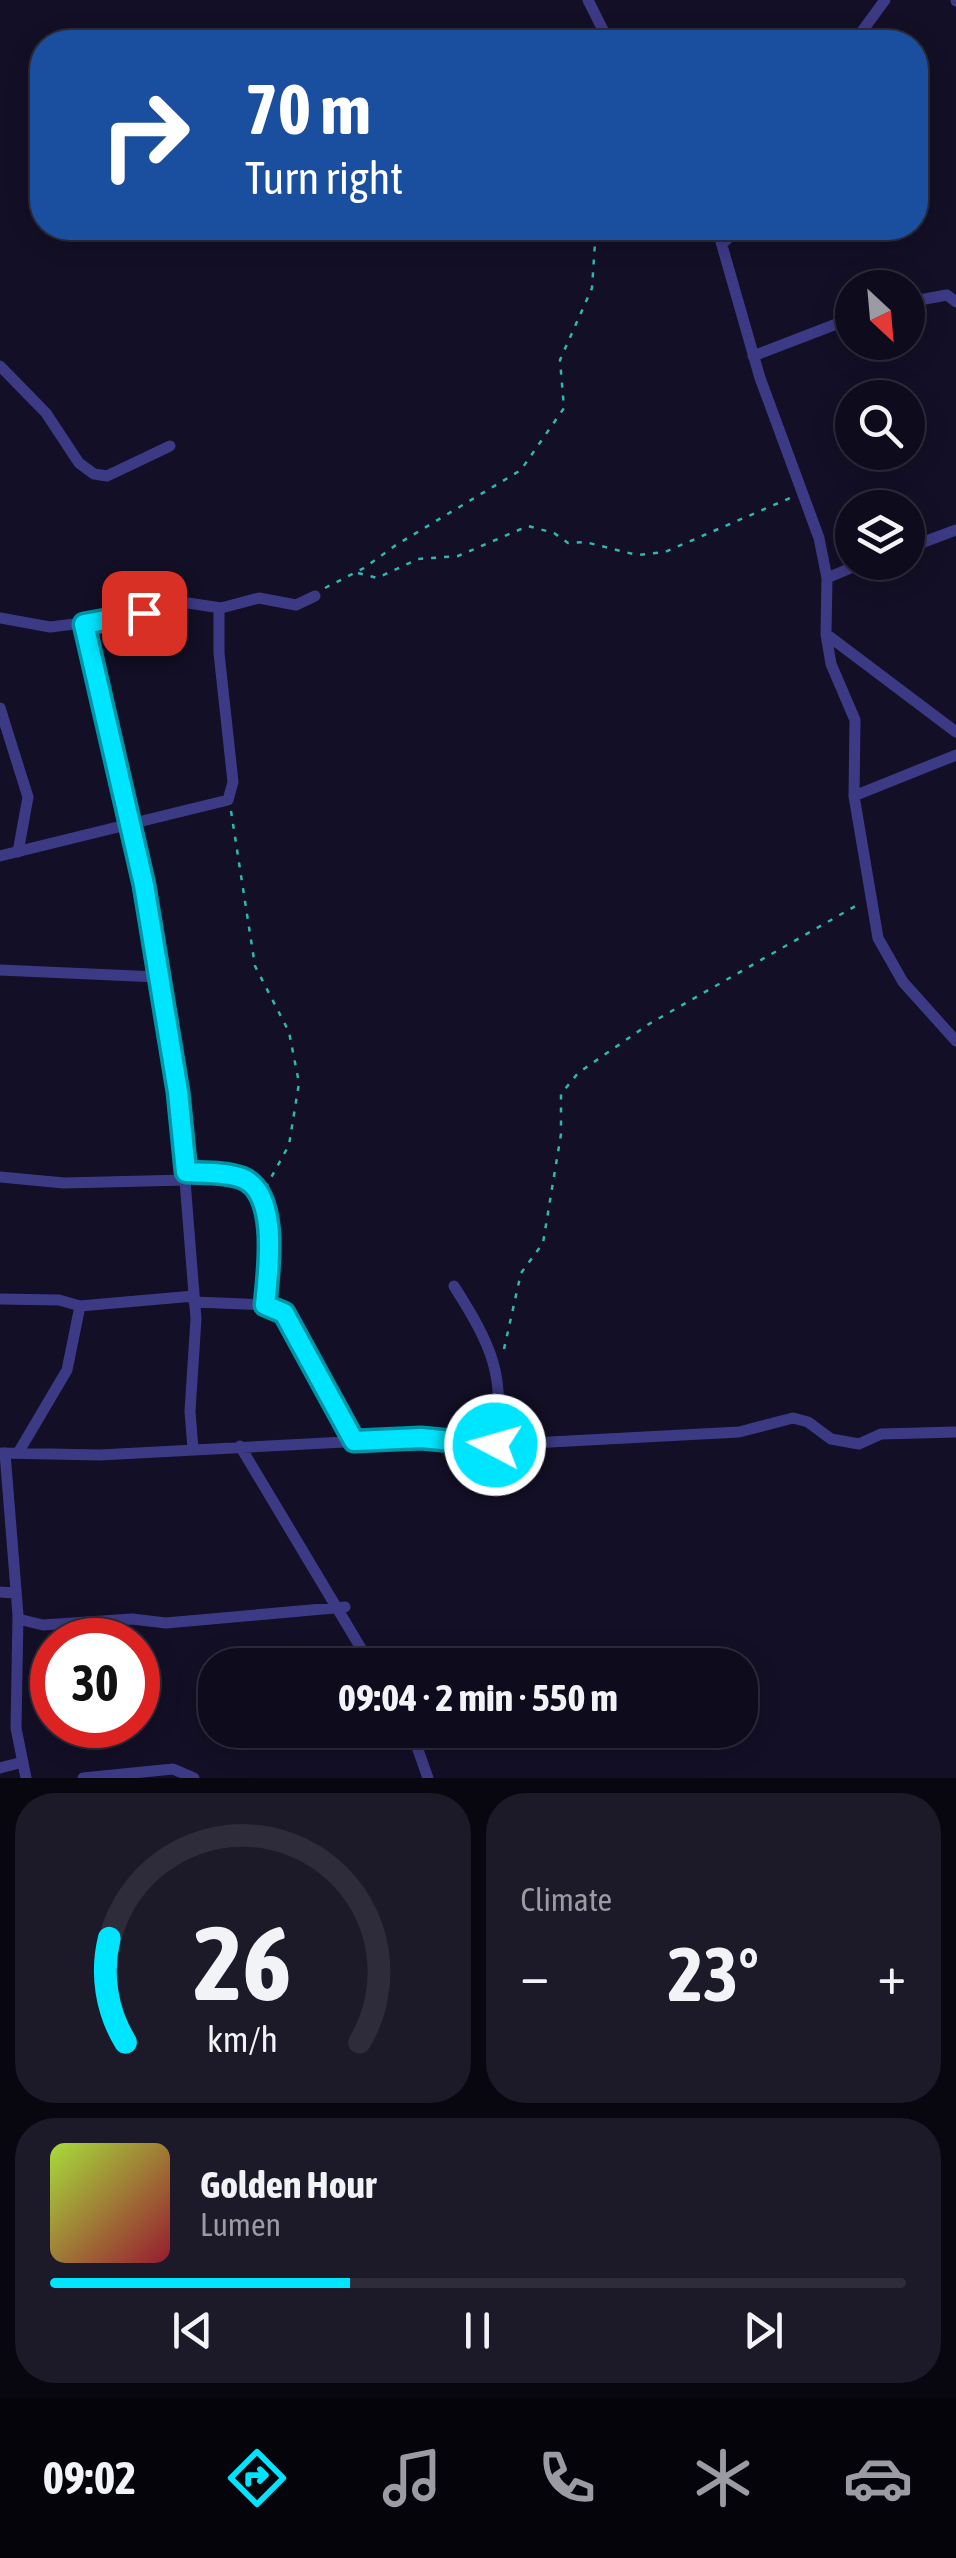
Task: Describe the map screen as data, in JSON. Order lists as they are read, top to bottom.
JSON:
{
  "north": "bottom right",
  "page": {
    "turn": ["70 m", "Turn right"],
    "limit": "30",
    "trip": "09:04 · 2 min · 550 m",
    "tile": "Climate",
    "heat": ["−", "23°", "+"],
    "song": ["Golden Hour", "Lumen"],
    "tabs": "09:02",
    "gauge": ["26", "km/h"]
  }
}
